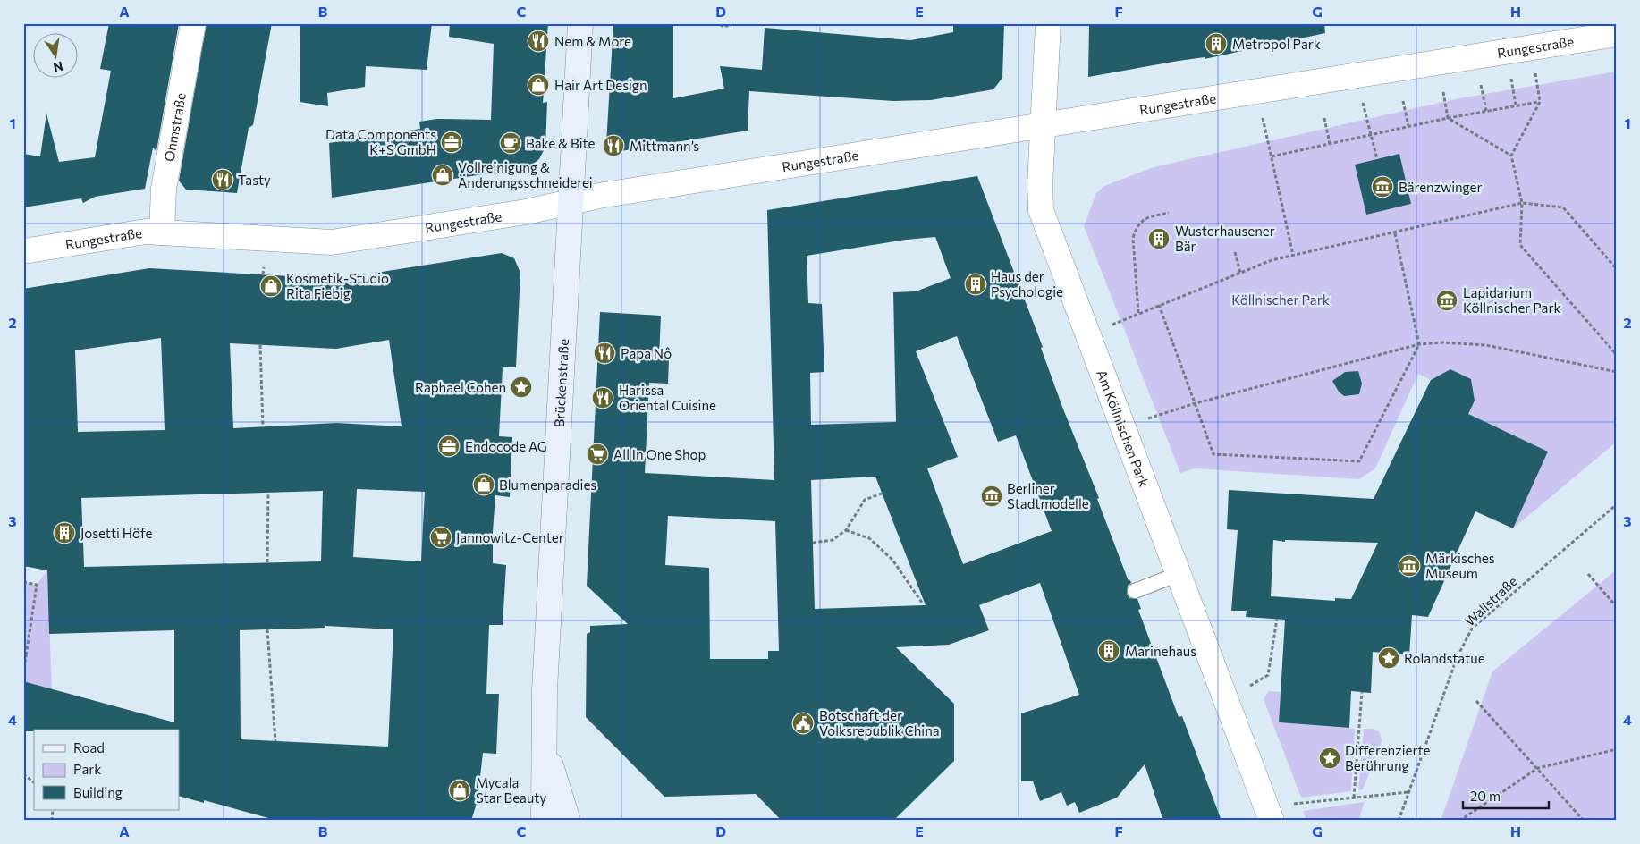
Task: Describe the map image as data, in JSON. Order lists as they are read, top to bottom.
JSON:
{
  "streets": {
    "main road": ["Brückenstraße"],
    "street": ["Rungestraße", "Ohmstraße", "Am Köllnischen Park"],
    "path": ["Wallstraße"]
  },
  "crossings": [
    ["Rungestraße", "Ohmstraße"],
    ["Rungestraße", "Brückenstraße"],
    ["Rungestraße", "Am Köllnischen Park"]
  ],
  "parks": ["Köllnischer Park"],
  "places": {
    "restaurant": [
      "Nem & More",
      "Mittmann’s",
      "Tasty",
      "Papa Nô",
      "Harissa Oriental Cuisine"
    ],
    "building": [
      "Metropol Park",
      "Wusterhausener Bär",
      "Haus der Psychologie",
      "Josetti Höfe",
      "Marinehaus"
    ],
    "shop": [
      "Hair Art Design",
      "Vollreinigung & Änderungsschneiderei",
      "Kosmetik-Studio Rita Fiebig",
      "Blumenparadies",
      "Mycala Star Beauty"
    ],
    "office": ["Data Components K+S GmbH", "Endocode AG"],
    "cafe": ["Bake & Bite"],
    "museum": [
      "Bärenzwinger",
      "Lapidarium Köllnischer Park",
      "Berliner Stadtmodelle",
      "Märkisches Museum"
    ],
    "place": ["Raphael Cohen", "Rolandstatue", "Differenzierte Berührung"],
    "supermarket": ["All In One Shop", "Jannowitz-Center"],
    "public building": ["Botschaft der Volksrepublik China"]
  },
  "legend": ["Road", "Park", "Building"],
  "scale_bar": "20 m",
  "north": "bottom",
  "grid": {
    "columns": [
      "A",
      "B",
      "C",
      "D",
      "E",
      "F",
      "G",
      "H"
    ],
    "rows": [
      "1",
      "2",
      "3",
      "4"
    ]
  }
}
